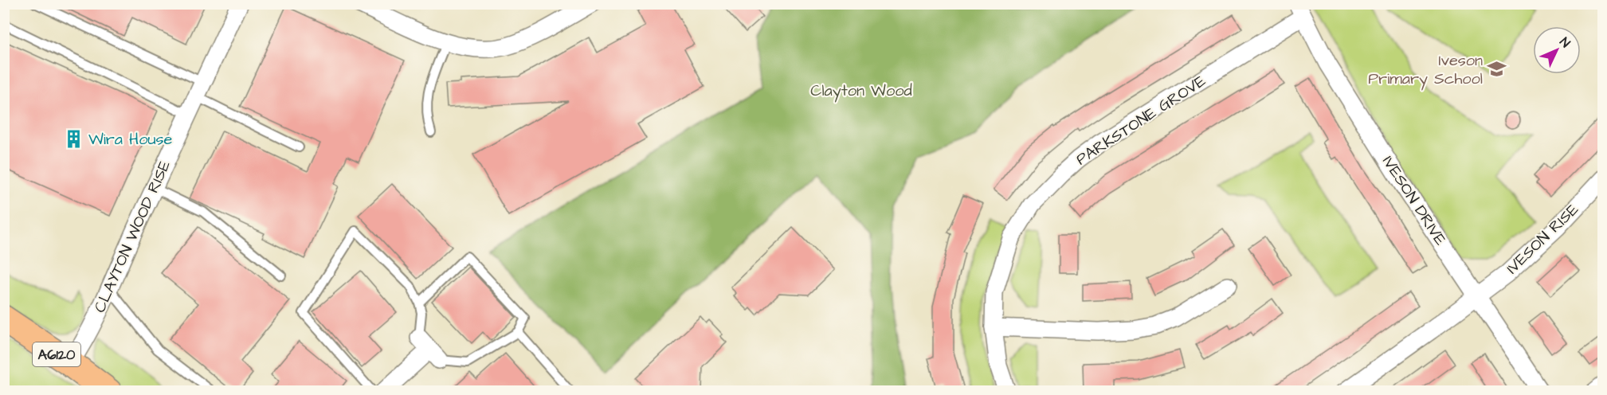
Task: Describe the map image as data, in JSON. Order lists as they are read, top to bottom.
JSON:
{
  "streets": {
    "highway": ["A6120"],
    "street": [
      "PARKSTONE GROVE",
      "IVESON DRIVE",
      "CLAYTON WOOD RISE",
      "IVESON RISE"
    ]
  },
  "crossings": [
    ["PARKSTONE GROVE", "IVESON DRIVE"],
    ["IVESON DRIVE", "IVESON RISE"],
    ["CLAYTON WOOD RISE", "A6120"]
  ],
  "parks": ["Clayton Wood"],
  "places": {
    "school or university": ["Iveson Primary School"],
    "building": ["Wira House"]
  },
  "north": "top right"
}
